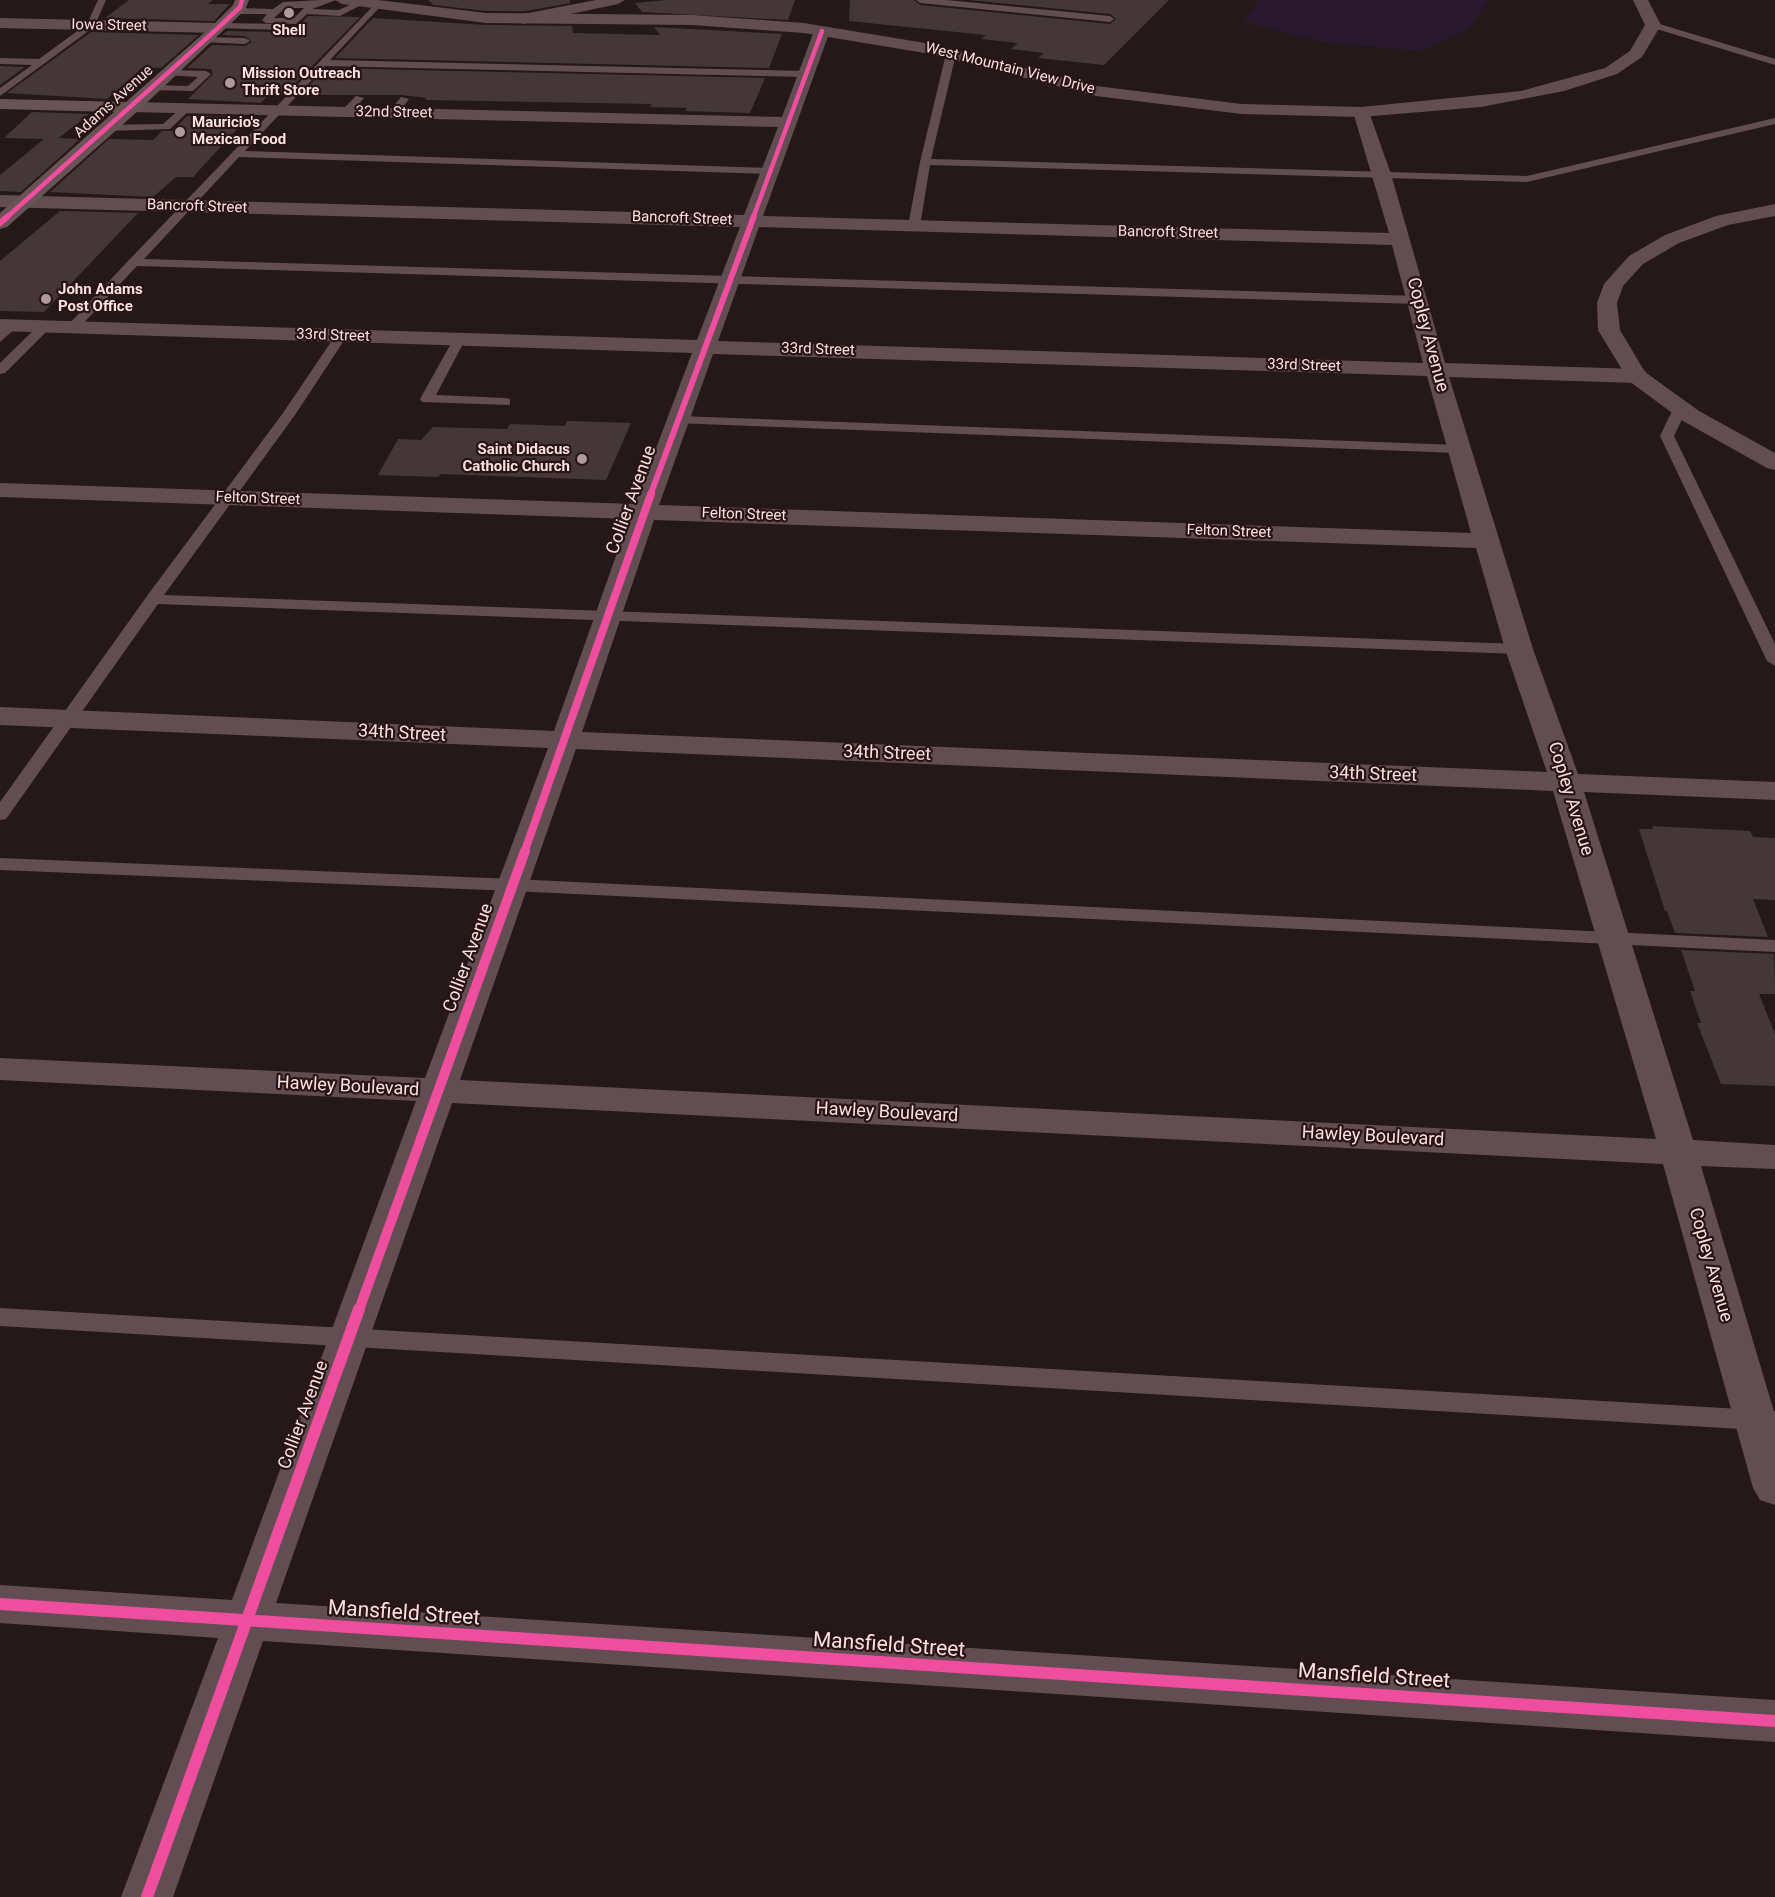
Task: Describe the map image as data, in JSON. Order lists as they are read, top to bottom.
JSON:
{
  "streets": {
    "main road": ["Adams Avenue", "32nd Street"],
    "street": [
      "Iowa Street",
      "West Mountain View Drive",
      "Bancroft Street",
      "Copley Avenue",
      "33rd Street",
      "Felton Street",
      "Collier Avenue",
      "34th Street",
      "Hawley Boulevard",
      "Mansfield Street"
    ]
  },
  "crossings": [
    ["Iowa Street", "Adams Avenue"],
    ["West Mountain View Drive", "Copley Avenue"],
    ["West Mountain View Drive", "Collier Avenue"],
    ["Adams Avenue", "32nd Street"],
    ["Adams Avenue", "Bancroft Street"],
    ["32nd Street", "Collier Avenue"],
    ["Bancroft Street", "Copley Avenue"],
    ["Bancroft Street", "Collier Avenue"],
    ["Copley Avenue", "33rd Street"],
    ["Copley Avenue", "Felton Street"],
    ["Copley Avenue", "34th Street"],
    ["Copley Avenue", "Hawley Boulevard"],
    ["33rd Street", "Collier Avenue"],
    ["Felton Street", "Collier Avenue"],
    ["Collier Avenue", "34th Street"],
    ["Collier Avenue", "Hawley Boulevard"],
    ["Collier Avenue", "Mansfield Street"]
  ],
  "places": [
    "Shell",
    "Mission Outreach Thrift Store",
    "Mauricio's Mexican Food",
    "John Adams Post Office",
    "Saint Didacus Catholic Church"
  ]
}
